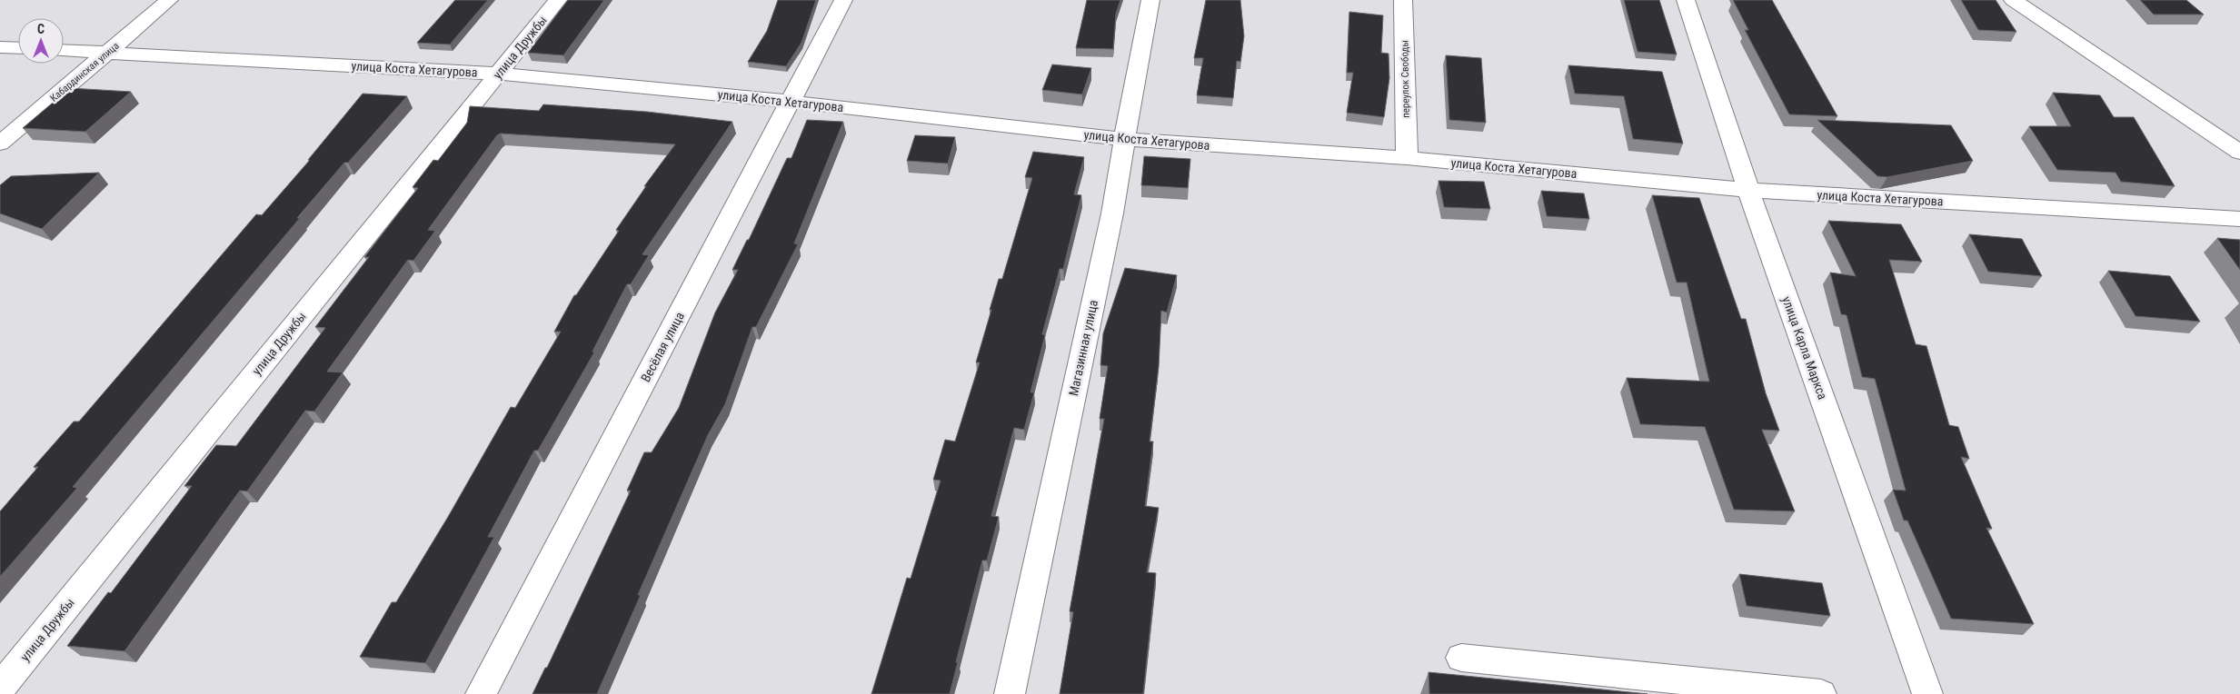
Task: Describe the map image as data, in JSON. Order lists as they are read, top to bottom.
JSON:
{
  "streets": {
    "street": [
      "улица Дружбы",
      "улица Коста Хетагурова",
      "Кабардинская улица",
      "переулок Свободы",
      "Весёлая улица",
      "Магазинная улица",
      "улица Карла Маркса"
    ]
  },
  "crossings": [
    ["улица Дружбы", "улица Коста Хетагурова"],
    ["улица Коста Хетагурова", "Кабардинская улица"],
    ["улица Коста Хетагурова", "переулок Свободы"],
    ["улица Коста Хетагурова", "Весёлая улица"],
    ["улица Коста Хетагурова", "Магазинная улица"],
    ["улица Коста Хетагурова", "улица Карла Маркса"]
  ],
  "north": "top"
}
